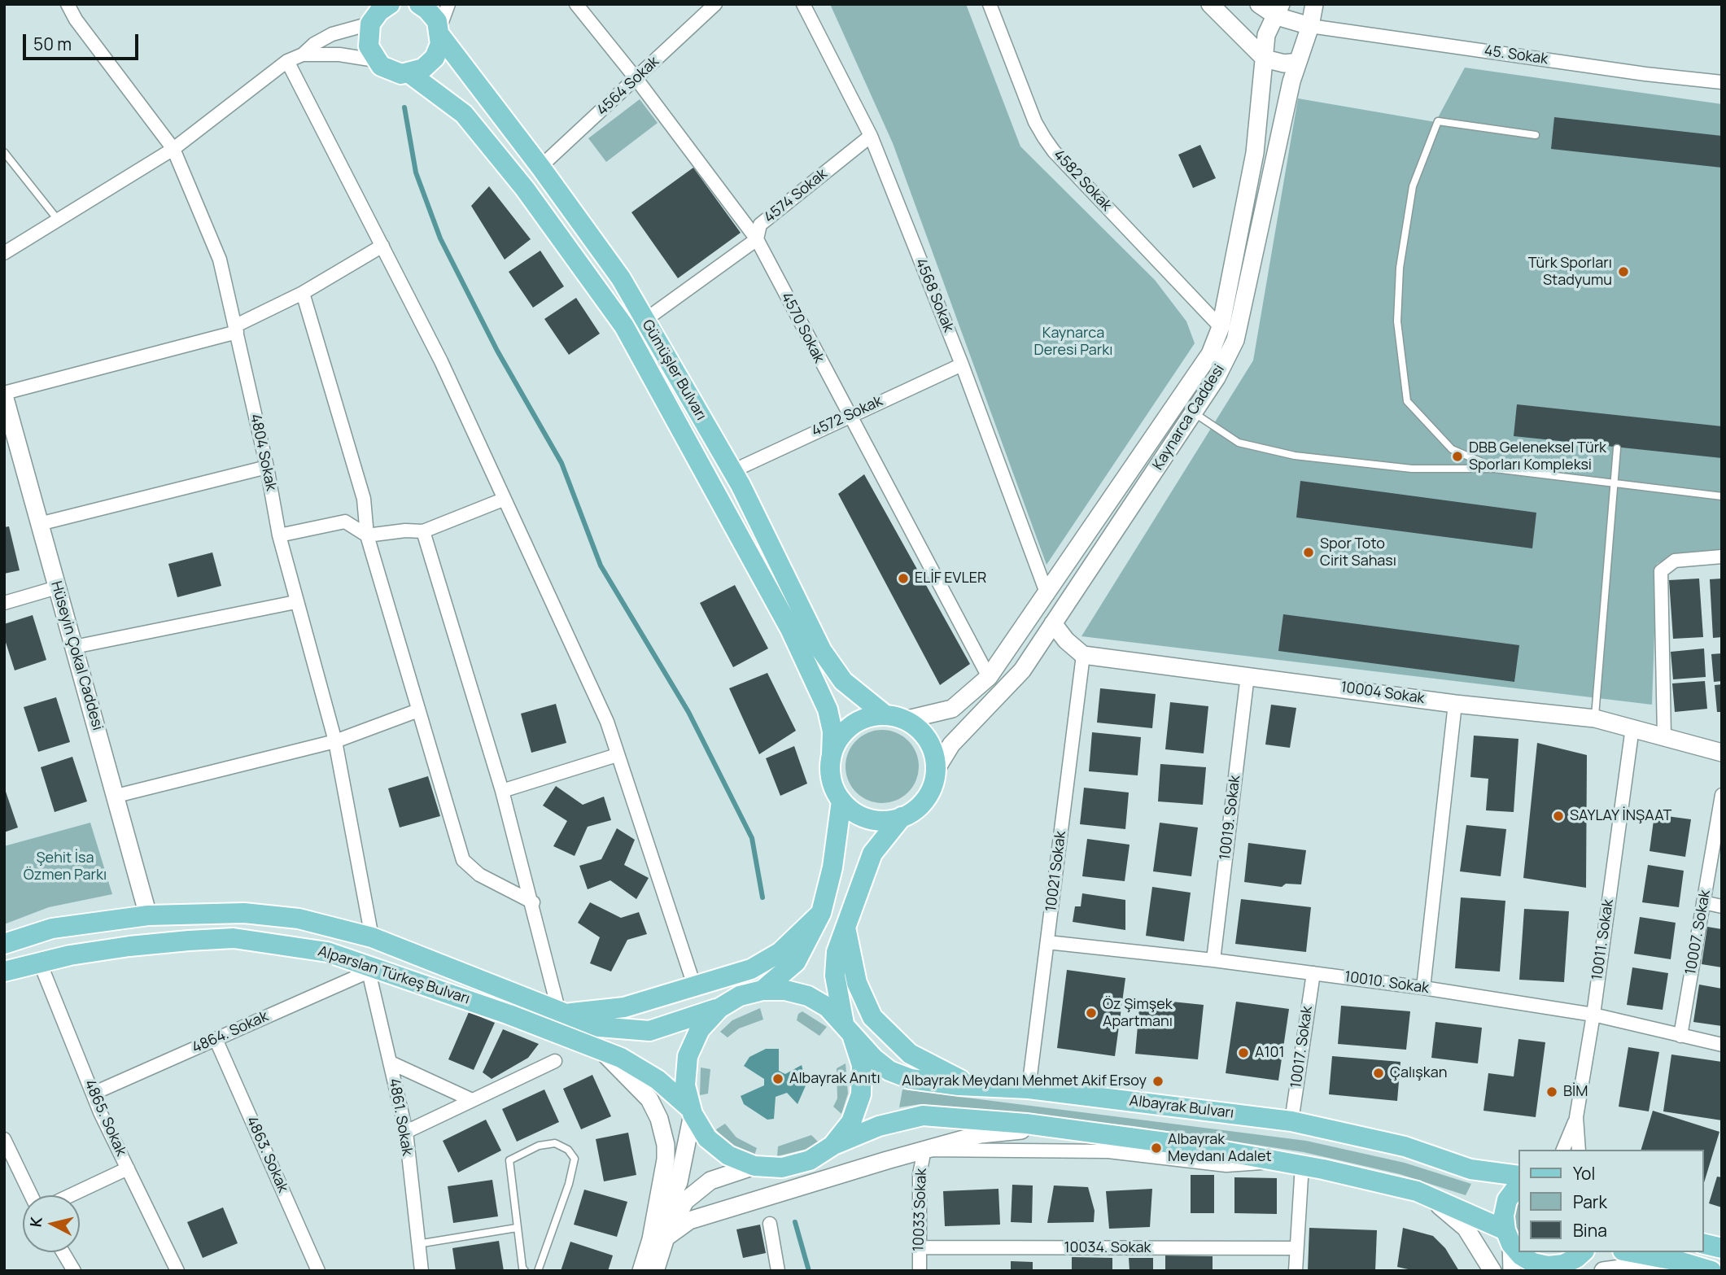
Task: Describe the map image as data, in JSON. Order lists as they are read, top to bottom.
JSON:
{
  "streets": {
    "main road": [
      "Gümüşler Bulvarı",
      "Kaynarca Caddesi",
      "Alparslan Türkeş Bulvarı",
      "Albayrak Bulvarı"
    ],
    "street": [
      "45. Sokak",
      "4564 Sokak",
      "4582 Sokak",
      "4574 Sokak",
      "4568 Sokak",
      "4570 Sokak",
      "4572 Sokak",
      "4804 Sokak",
      "Hüseyin Çokal Caddesi",
      "10004 Sokak",
      "10019. Sokak",
      "10021 Sokak",
      "10007. Sokak",
      "10011. Sokak",
      "10010. Sokak",
      "4864. Sokak",
      "10017. Sokak",
      "4861. Sokak",
      "4865. Sokak",
      "4863. Sokak",
      "10033 Sokak",
      "10034. Sokak"
    ]
  },
  "crossings": [
    ["45. Sokak", "Kaynarca Caddesi"],
    ["4564 Sokak", "4570 Sokak"],
    ["4564 Sokak", "Gümüşler Bulvarı"],
    ["4582 Sokak", "Kaynarca Caddesi"],
    ["4574 Sokak", "4568 Sokak"],
    ["4574 Sokak", "4570 Sokak"],
    ["4574 Sokak", "Gümüşler Bulvarı"],
    ["4568 Sokak", "4572 Sokak"],
    ["4568 Sokak", "Kaynarca Caddesi"],
    ["4570 Sokak", "4572 Sokak"],
    ["4570 Sokak", "Kaynarca Caddesi"],
    ["Gümüşler Bulvarı", "4572 Sokak"],
    ["Gümüşler Bulvarı", "Kaynarca Caddesi"],
    ["Kaynarca Caddesi", "Alparslan Türkeş Bulvarı"],
    ["Kaynarca Caddesi", "Albayrak Bulvarı"],
    ["4804 Sokak", "Alparslan Türkeş Bulvarı"],
    ["Hüseyin Çokal Caddesi", "Alparslan Türkeş Bulvarı"],
    ["10004 Sokak", "10019. Sokak"],
    ["10004 Sokak", "10021 Sokak"],
    ["10004 Sokak", "10011. Sokak"],
    ["10019. Sokak", "10010. Sokak"],
    ["10021 Sokak", "10010. Sokak"],
    ["10021 Sokak", "Albayrak Bulvarı"],
    ["10007. Sokak", "10010. Sokak"],
    ["10011. Sokak", "10010. Sokak"],
    ["Alparslan Türkeş Bulvarı", "4864. Sokak"],
    ["Alparslan Türkeş Bulvarı", "Albayrak Bulvarı"],
    ["Alparslan Türkeş Bulvarı", "4861. Sokak"],
    ["Alparslan Türkeş Bulvarı", "4865. Sokak"],
    ["10010. Sokak", "10017. Sokak"],
    ["4864. Sokak", "4861. Sokak"],
    ["4864. Sokak", "4865. Sokak"],
    ["4864. Sokak", "4863. Sokak"],
    ["10017. Sokak", "Albayrak Bulvarı"],
    ["10033 Sokak", "10034. Sokak"]
  ],
  "parks": ["Kaynarca Deresi Parkı", "Şehit İsa Özmen Parkı"],
  "places": [
    "Türk Sporları Stadyumu",
    "DBB Geleneksel Türk Sporları Kompleksi",
    "Spor Toto Cirit Sahası",
    "ELİF EVLER",
    "SAYLAY İNŞAAT",
    "Öz Şimşek Apartmanı",
    "A101",
    "Çalışkan",
    "Albayrak Anıtı",
    "Albayrak Meydanı Mehmet Akif Ersoy",
    "BİM",
    "Albayrak Meydanı Adalet"
  ],
  "legend": ["Yol", "Park", "Bina"],
  "scale_bar": "50 m",
  "north": "left"
}
